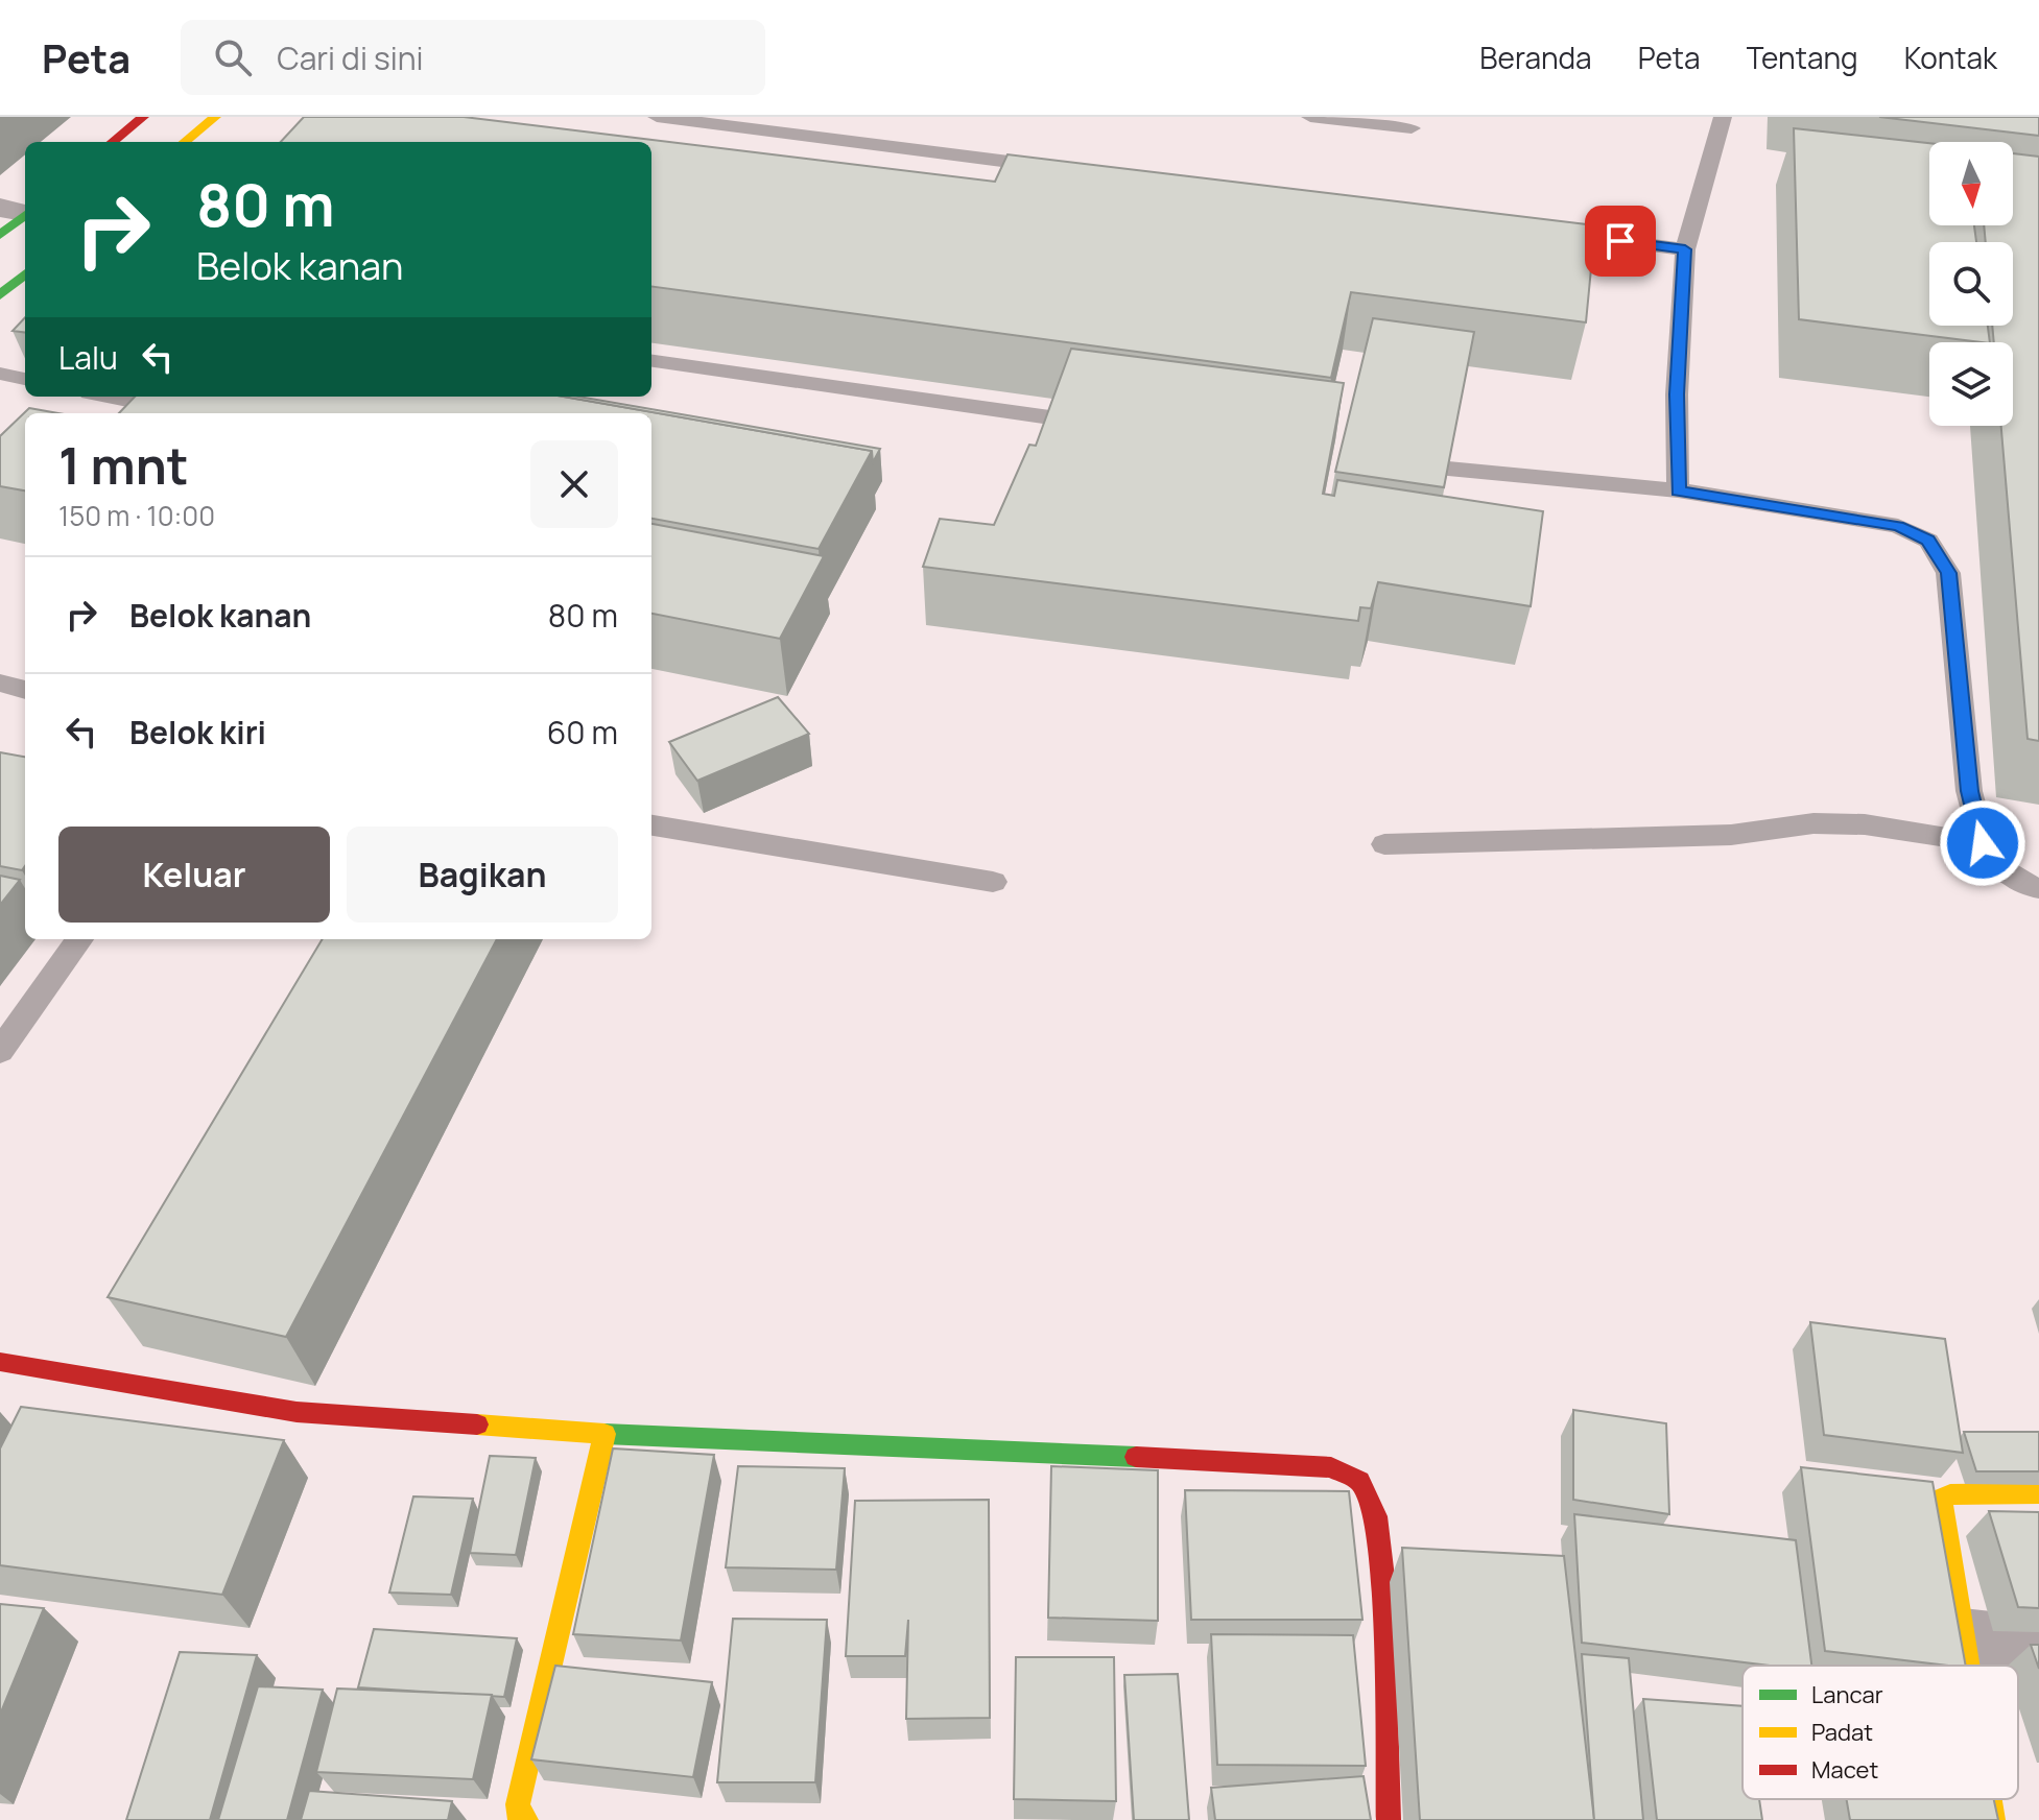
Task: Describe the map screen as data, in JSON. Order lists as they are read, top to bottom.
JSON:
{
  "legend": ["Lancar", "Padat", "Macet"],
  "north": "bottom",
  "page": {
    "header": "Peta",
    "search": "Cari di sini",
    "nav": [
      "Beranda",
      "Peta",
      "Tentang",
      "Kontak"
    ],
    "turn": ["80 m", "Belok kanan"],
    "then": "Lalu",
    "heading": ["1 mnt", "150 m · 10:00"],
    "list": [
      {
        "name": "Belok kanan",
        "value": "80 m"
      },
      {
        "name": "Belok kiri",
        "value": "60 m"
      }
    ],
    "buttons": ["Keluar", "Bagikan"]
  }
}
